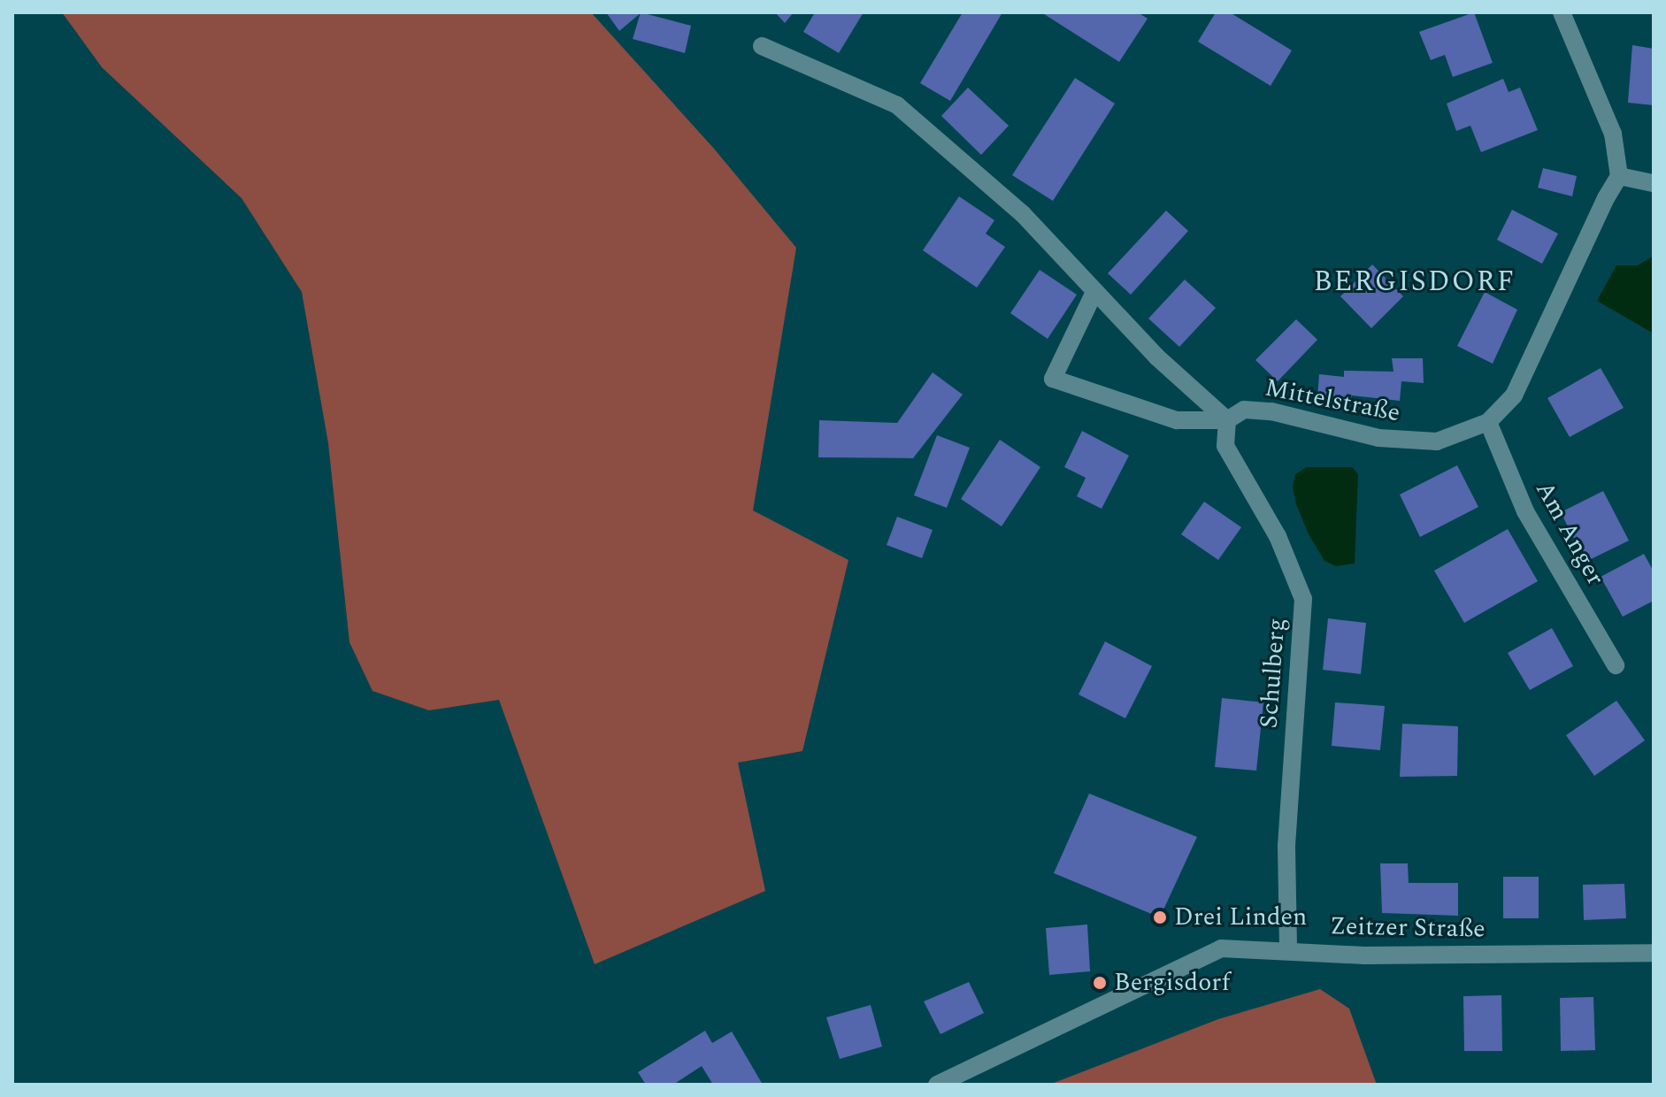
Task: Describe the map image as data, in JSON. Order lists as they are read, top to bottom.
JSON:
{
  "streets": {
    "street": [
      "Mittelstraße",
      "Am Anger",
      "Schulberg",
      "Zeitzer Straße"
    ]
  },
  "crossings": [
    ["Mittelstraße", "Am Anger"],
    ["Mittelstraße", "Schulberg"],
    ["Schulberg", "Zeitzer Straße"]
  ],
  "districts": ["BERGISDORF"],
  "places": ["Drei Linden", "Bergisdorf"]
}
